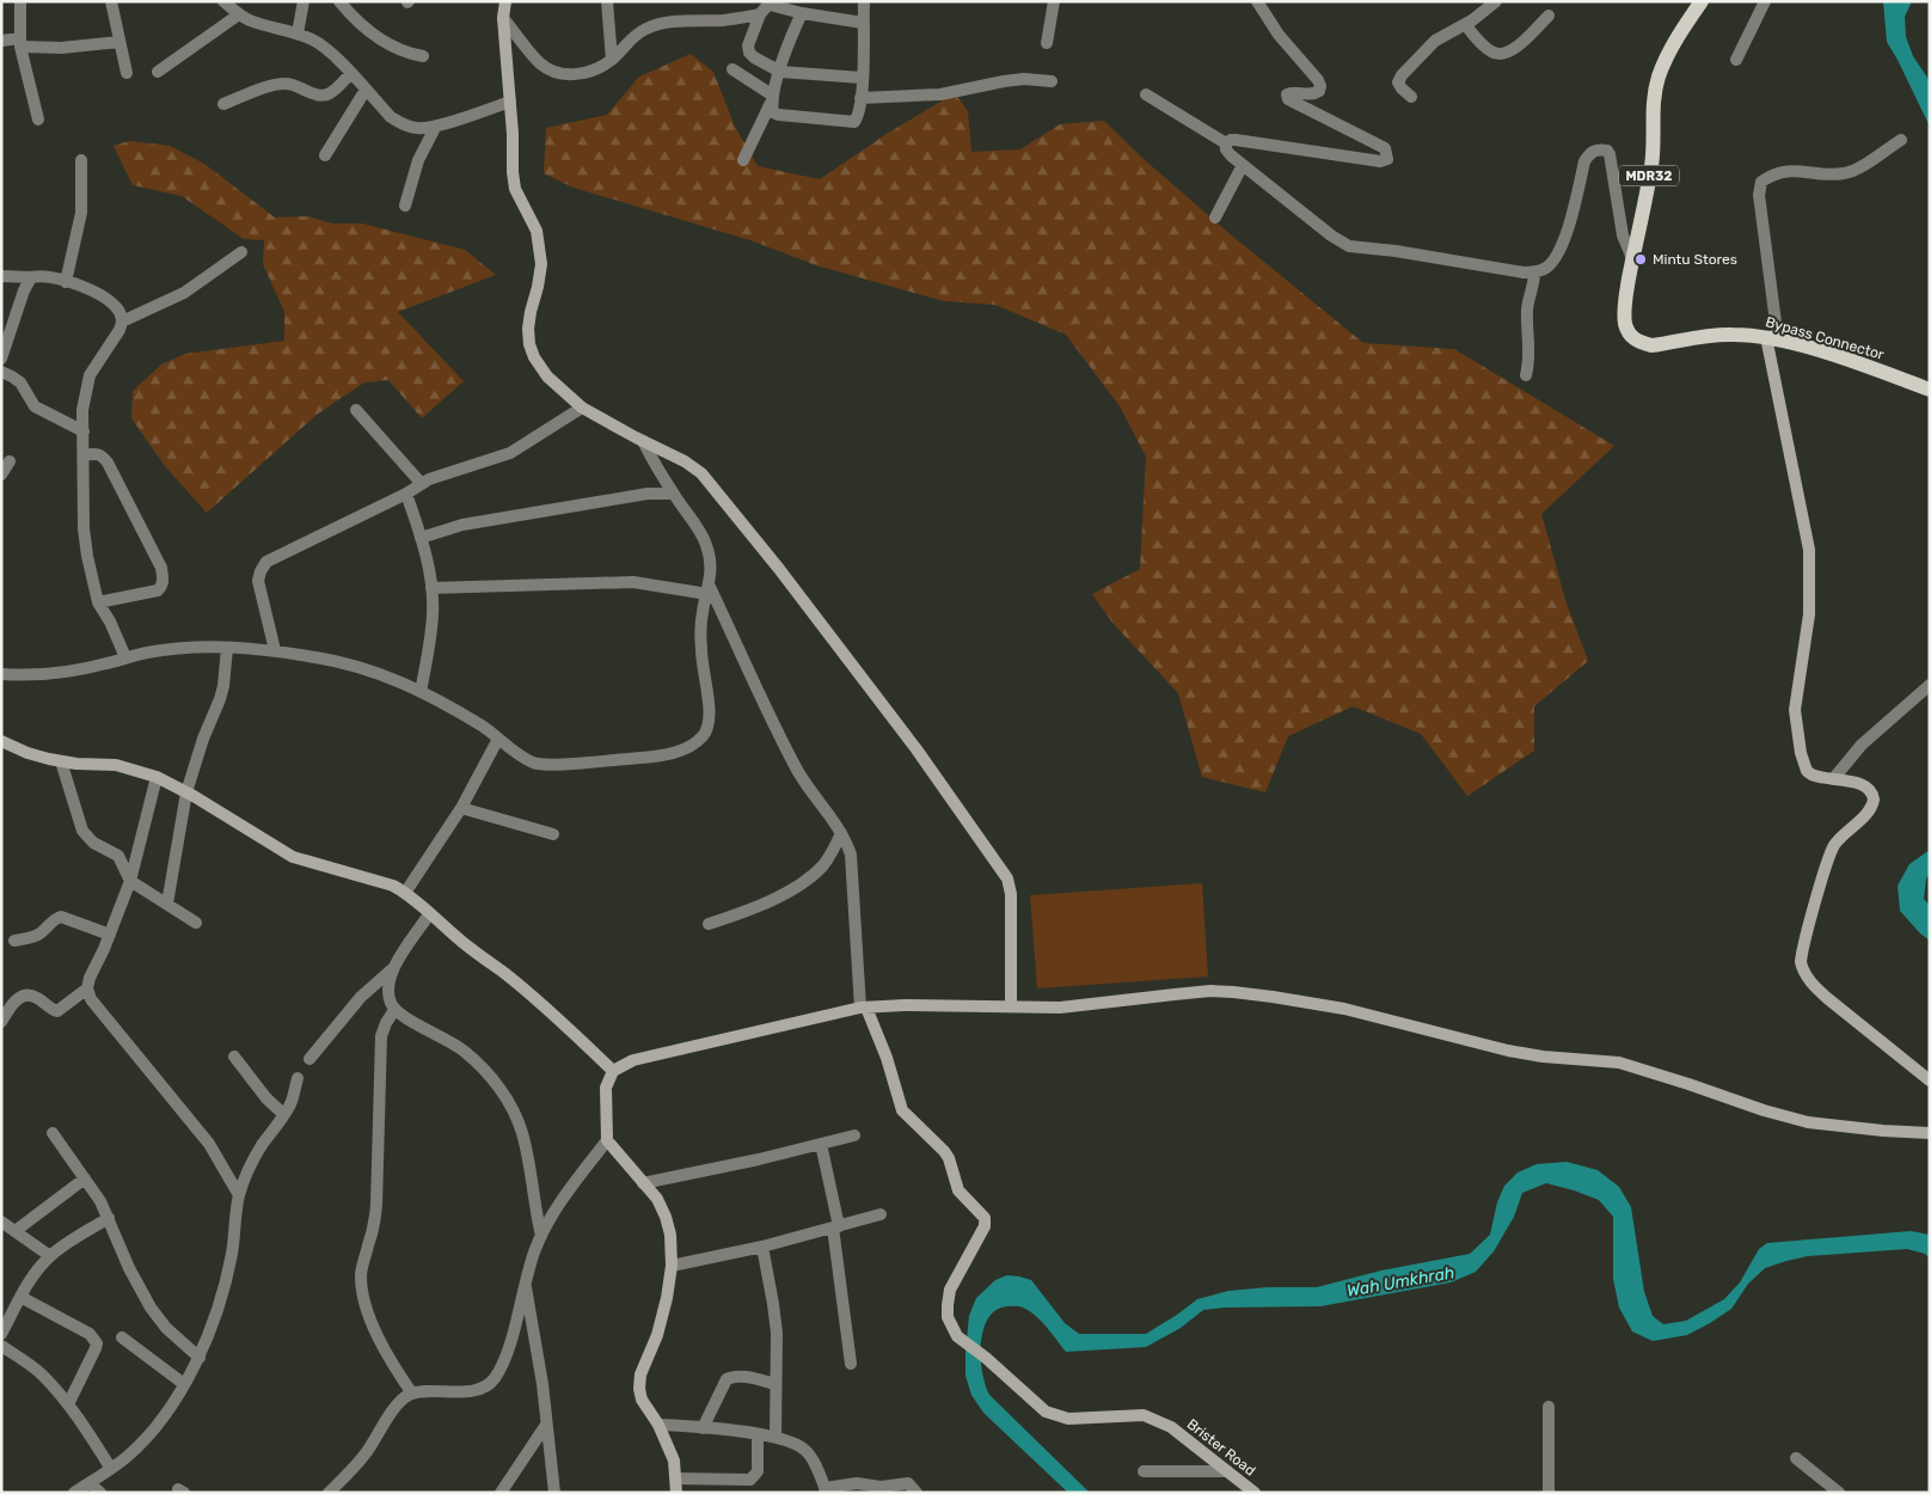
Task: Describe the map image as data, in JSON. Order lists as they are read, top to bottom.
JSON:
{
  "streets": {
    "main road": ["MDR32", "Bypass Connector"],
    "street": ["Brister Road"]
  },
  "water": ["Wah Umkhrah"],
  "places": ["Mintu Stores"]
}
